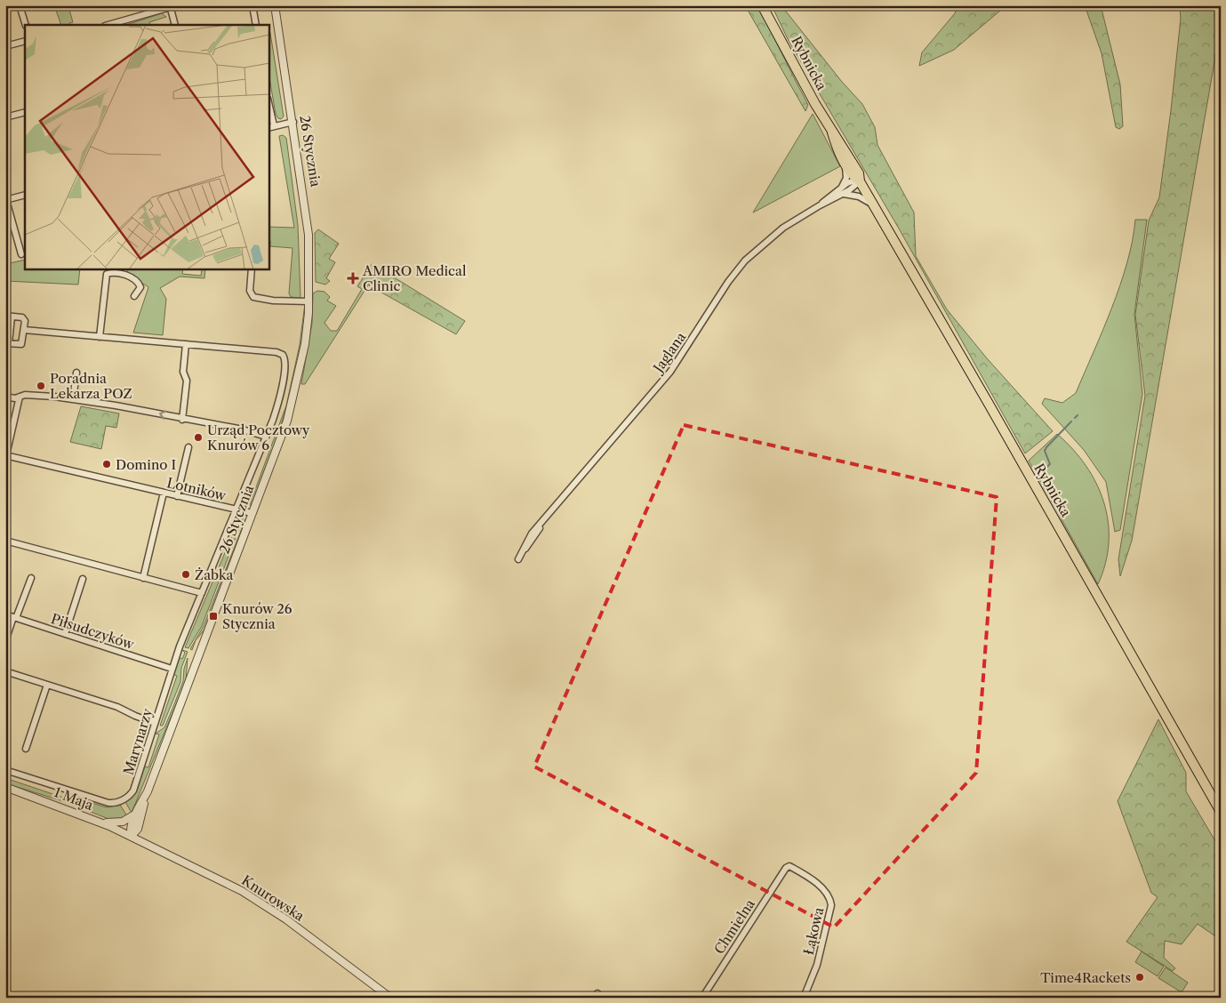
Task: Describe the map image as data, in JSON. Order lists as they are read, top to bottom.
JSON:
{
  "streets": {
    "main road": ["Rybnicka"],
    "street": [
      "26 Stycznia",
      "Jaglana",
      "Lotników",
      "Piłsudczyków",
      "Marynarzy",
      "1 Maja",
      "Knurowska",
      "Chmielna",
      "Łąkowa"
    ]
  },
  "crossings": [
    ["Rybnicka", "Jaglana"],
    ["26 Stycznia", "Lotników"],
    ["26 Stycznia", "1 Maja"],
    ["26 Stycznia", "Knurowska"],
    ["Lotników", "Marynarzy"],
    ["Piłsudczyków", "Marynarzy"],
    ["1 Maja", "Knurowska"],
    ["Chmielna", "Łąkowa"]
  ],
  "places": {
    "health": ["AMIRO Medical Clinic"],
    "other": [
      "Poradnia Lekarza POZ",
      "Urząd Pocztowy Knurów 6",
      "Domino I",
      "Żabka",
      "Time4Rackets"
    ],
    "transit": ["Knurów 26 Stycznia"]
  }
}
